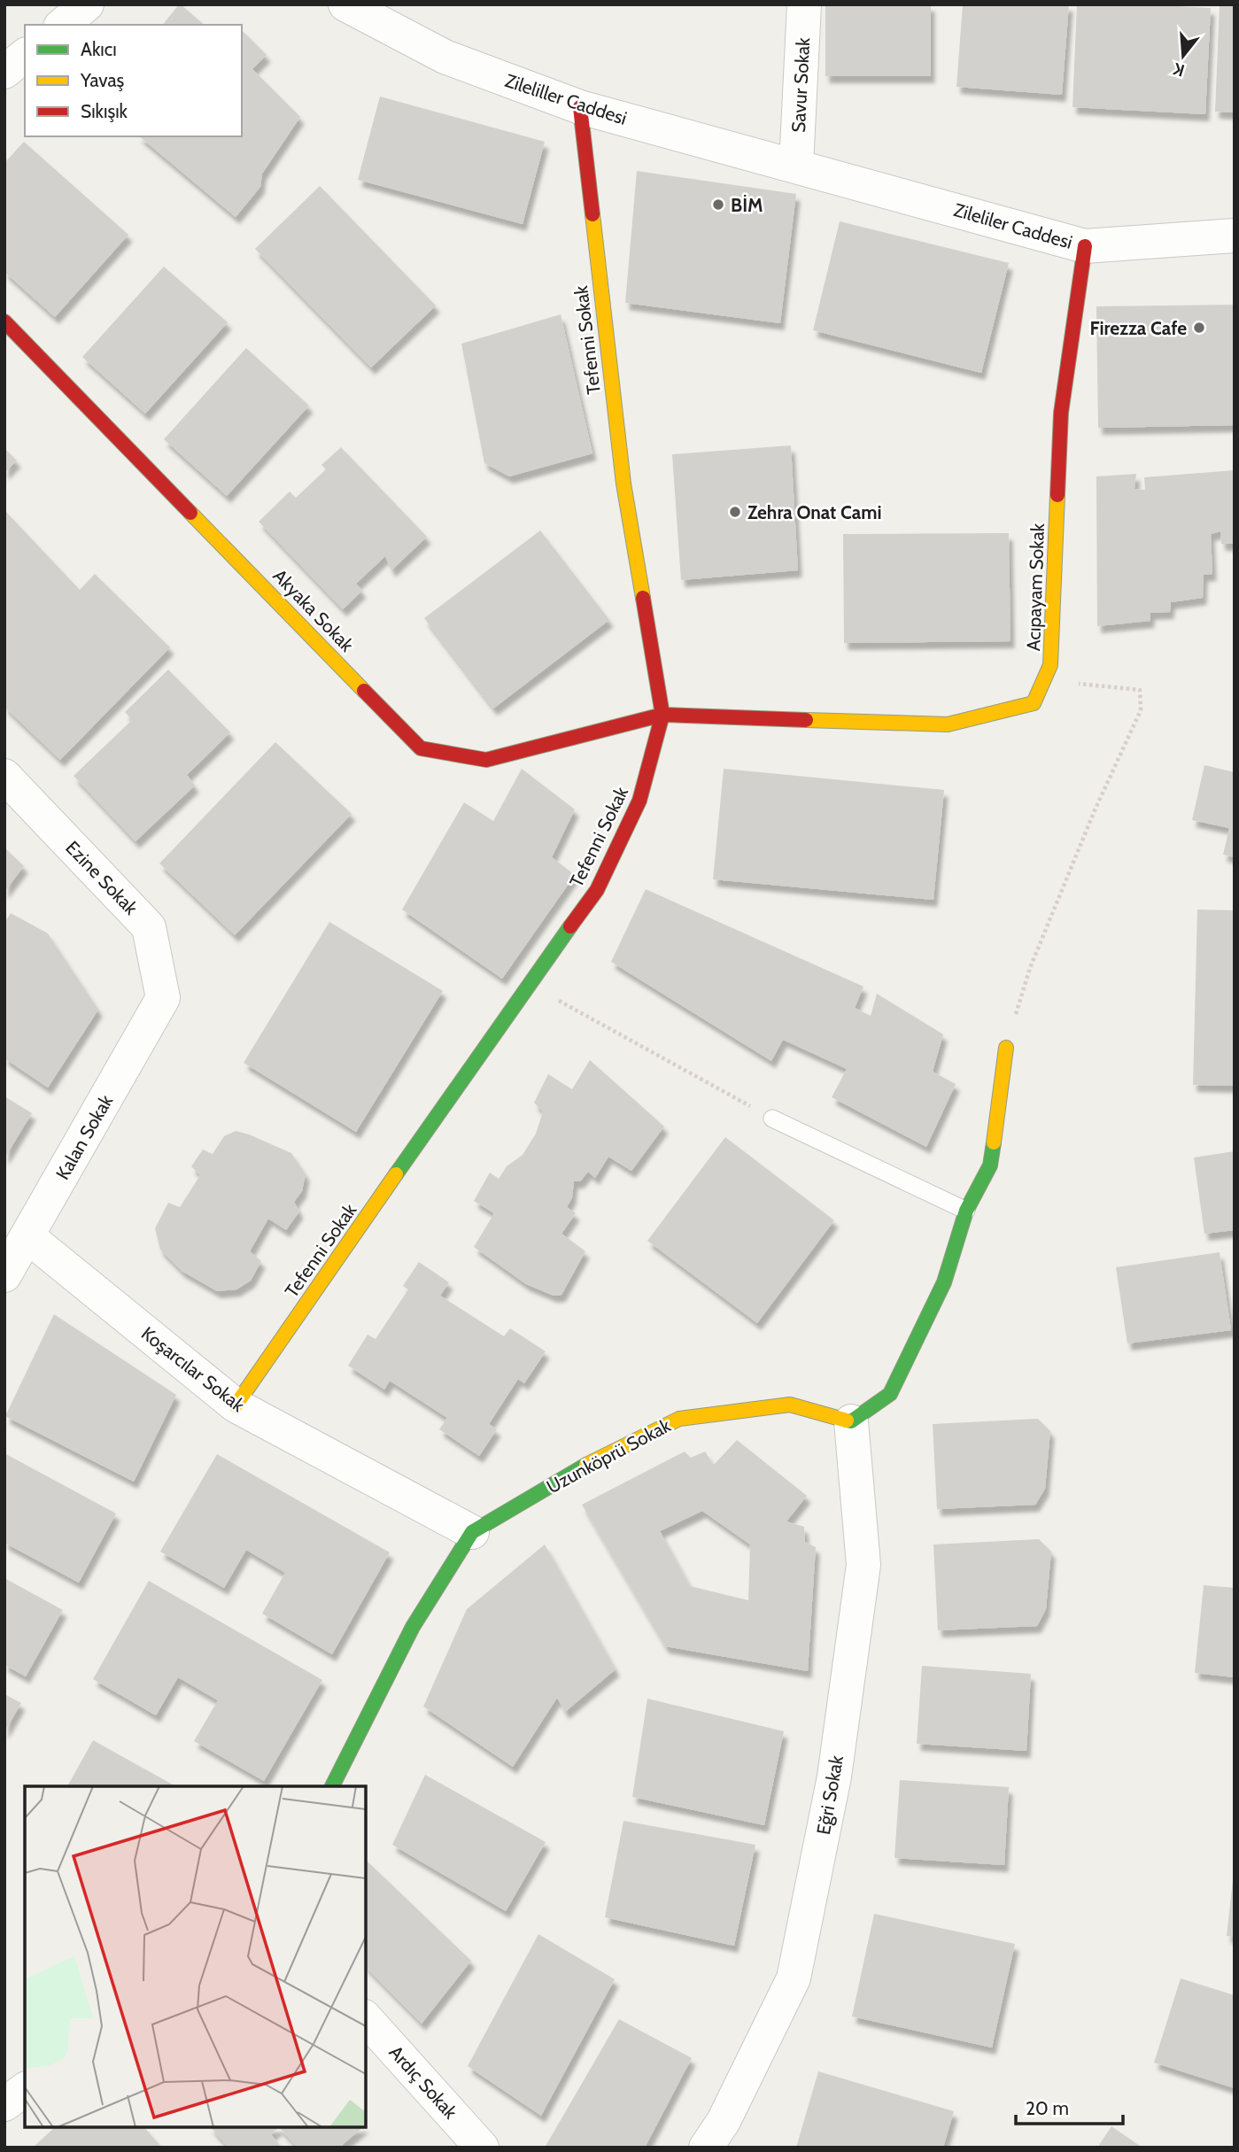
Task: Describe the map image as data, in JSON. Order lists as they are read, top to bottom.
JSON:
{
  "streets": {
    "street": [
      "Savur Sokak",
      "Zileliller Caddesi",
      "Zileliler Caddesi",
      "Tefenni Sokak",
      "Acıpayam Sokak",
      "Akyaka Sokak",
      "Ezine Sokak",
      "Kalan Sokak",
      "Koşarcılar Sokak",
      "Uzunköprü Sokak",
      "Eğri Sokak",
      "Ardıç Sokak"
    ]
  },
  "crossings": [
    ["Savur Sokak", "Zileliller Caddesi"],
    ["Savur Sokak", "Zileliler Caddesi"],
    ["Zileliller Caddesi", "Zileliler Caddesi"],
    ["Zileliller Caddesi", "Tefenni Sokak"],
    ["Zileliler Caddesi", "Acıpayam Sokak"],
    ["Tefenni Sokak", "Acıpayam Sokak"],
    ["Tefenni Sokak", "Akyaka Sokak"],
    ["Tefenni Sokak", "Koşarcılar Sokak"],
    ["Acıpayam Sokak", "Akyaka Sokak"],
    ["Ezine Sokak", "Kalan Sokak"],
    ["Kalan Sokak", "Koşarcılar Sokak"],
    ["Koşarcılar Sokak", "Uzunköprü Sokak"],
    ["Uzunköprü Sokak", "Eğri Sokak"]
  ],
  "places": ["BİM", "Firezza Cafe", "Zehra Onat Cami"],
  "legend": ["Akıcı", "Yavaş", "Sıkışık"],
  "scale_bar": "20 m",
  "north": "bottom"
}
